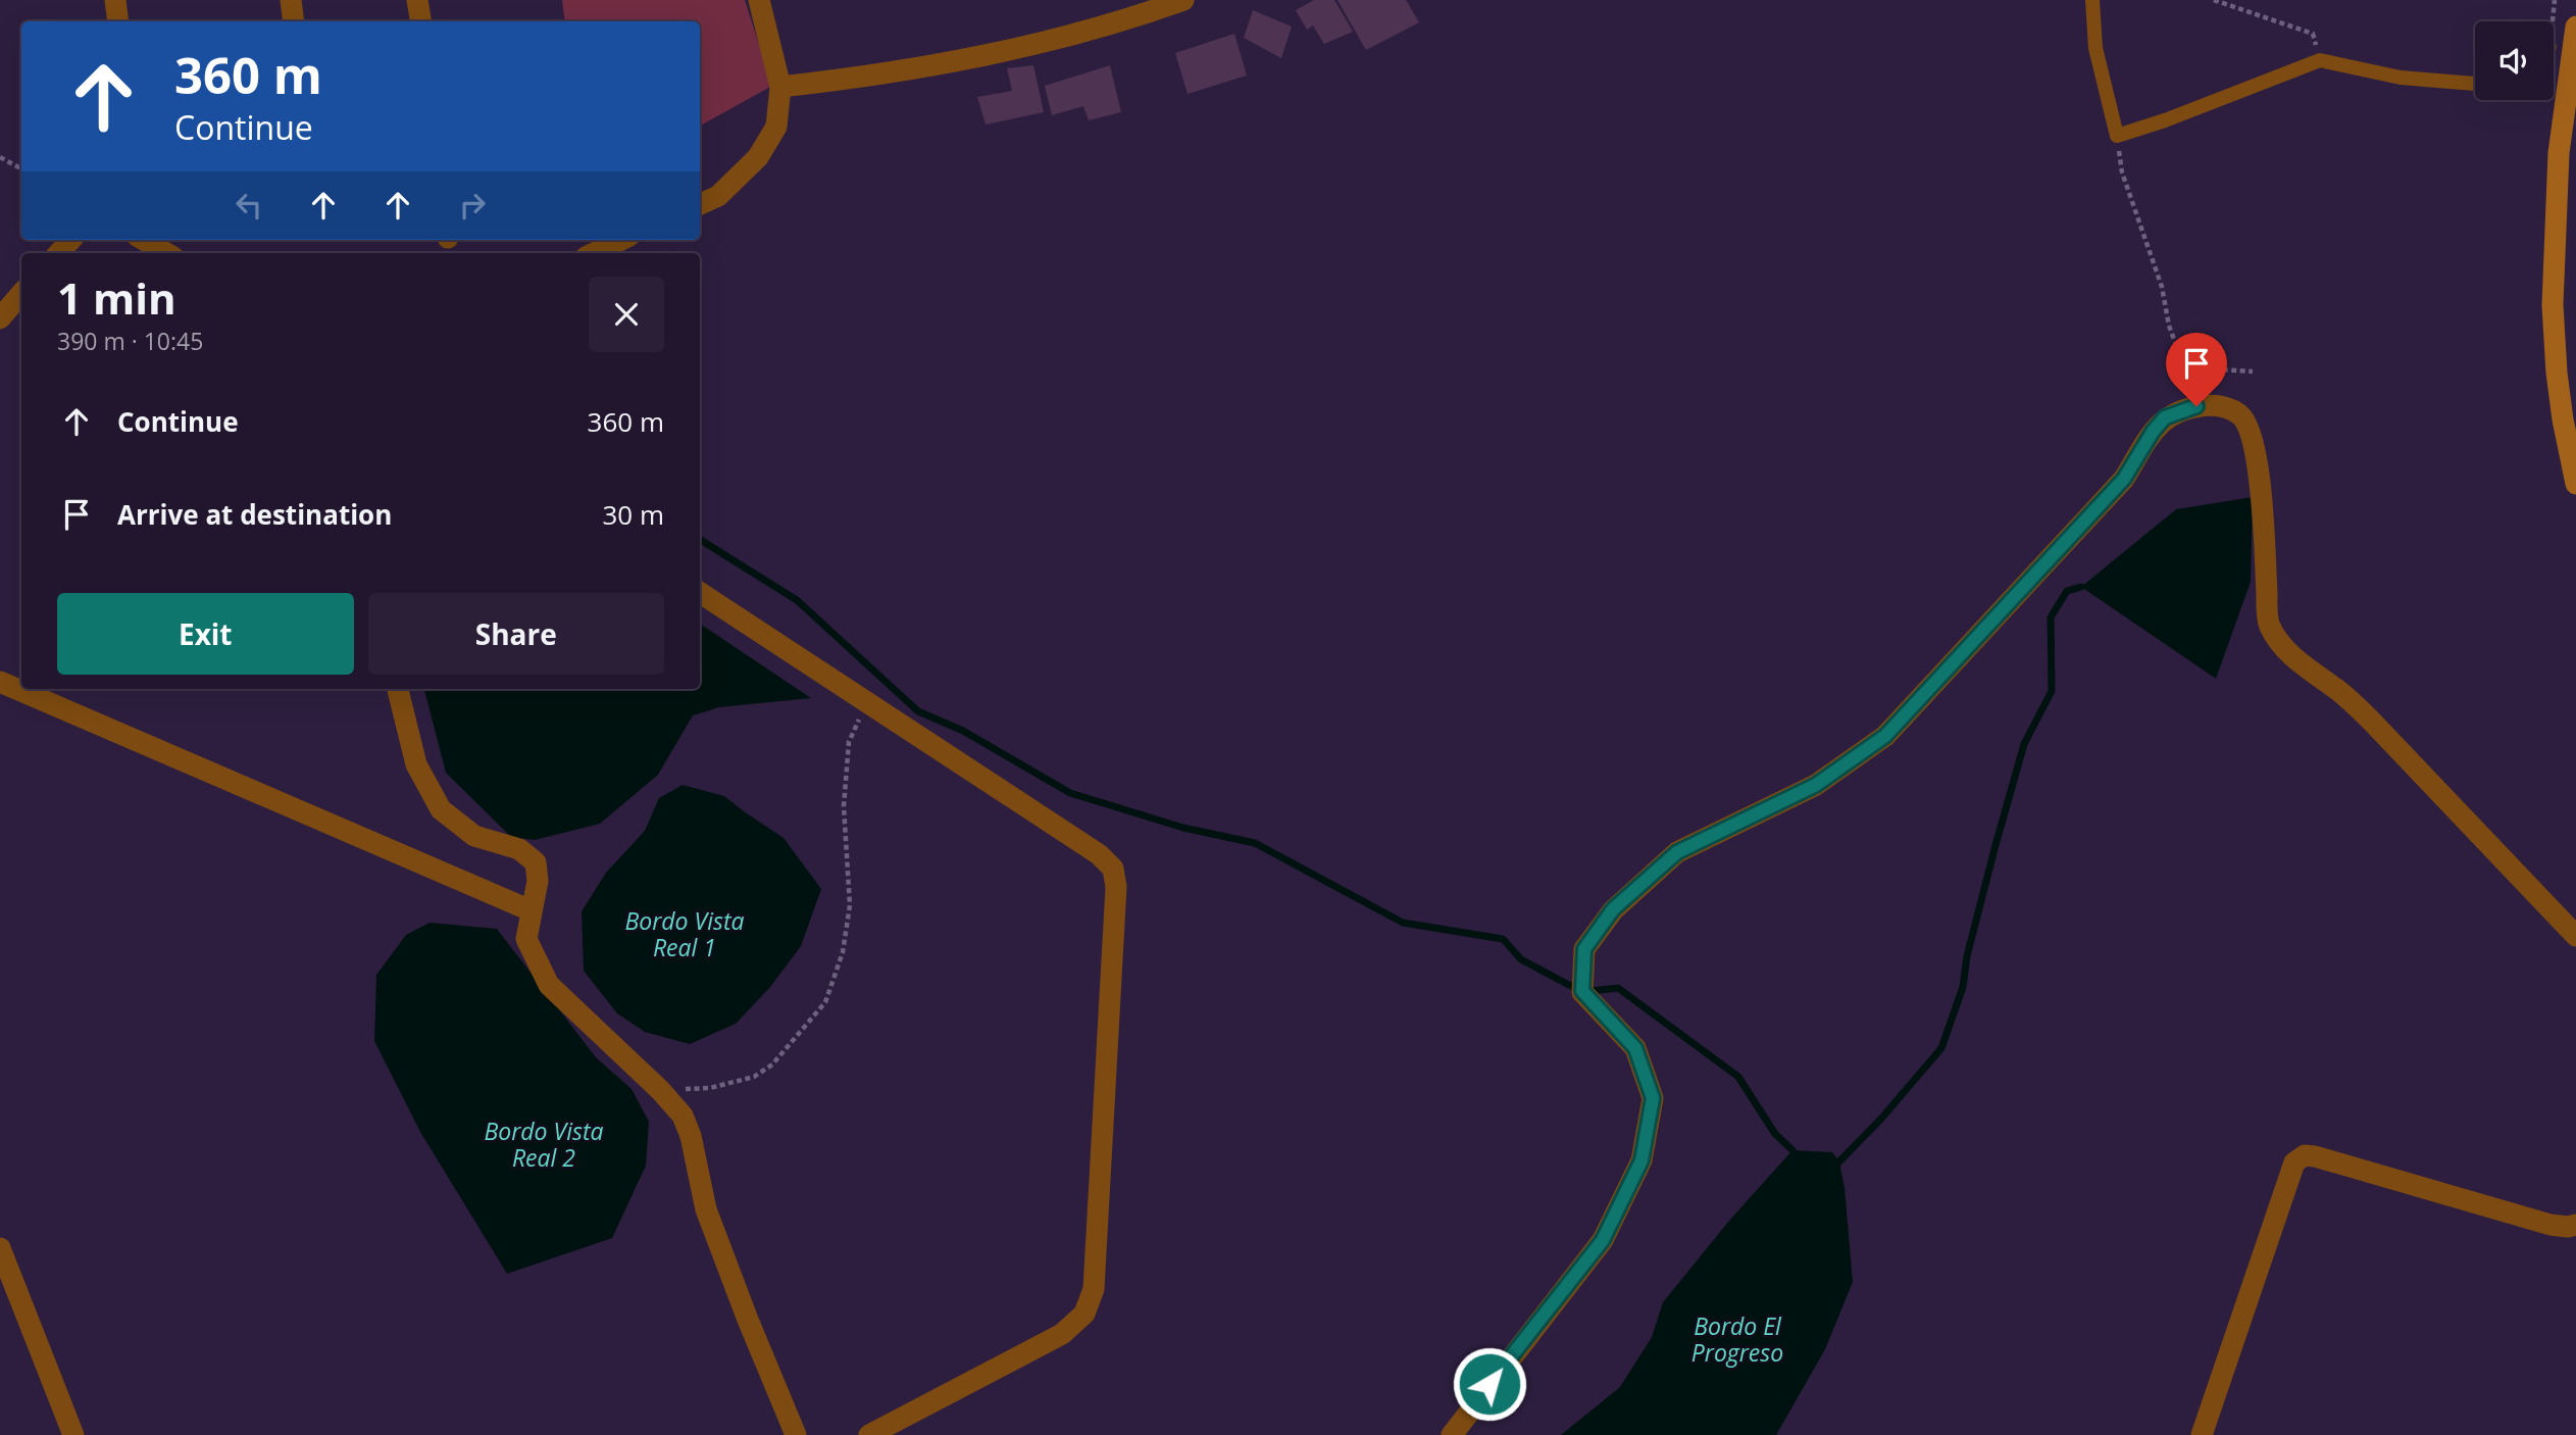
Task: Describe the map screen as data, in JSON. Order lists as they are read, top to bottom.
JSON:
{
  "water": ["Bordo Vista Real 1", "Bordo Vista Real 2", "Bordo El Progreso"],
  "page": {
    "turn": ["360 m", "Continue"],
    "heading": ["1 min", "390 m · 10:45"],
    "list": [
      {
        "name": "Continue",
        "value": "360 m"
      },
      {
        "name": "Arrive at destination",
        "value": "30 m"
      }
    ],
    "buttons": ["Exit", "Share"]
  }
}
